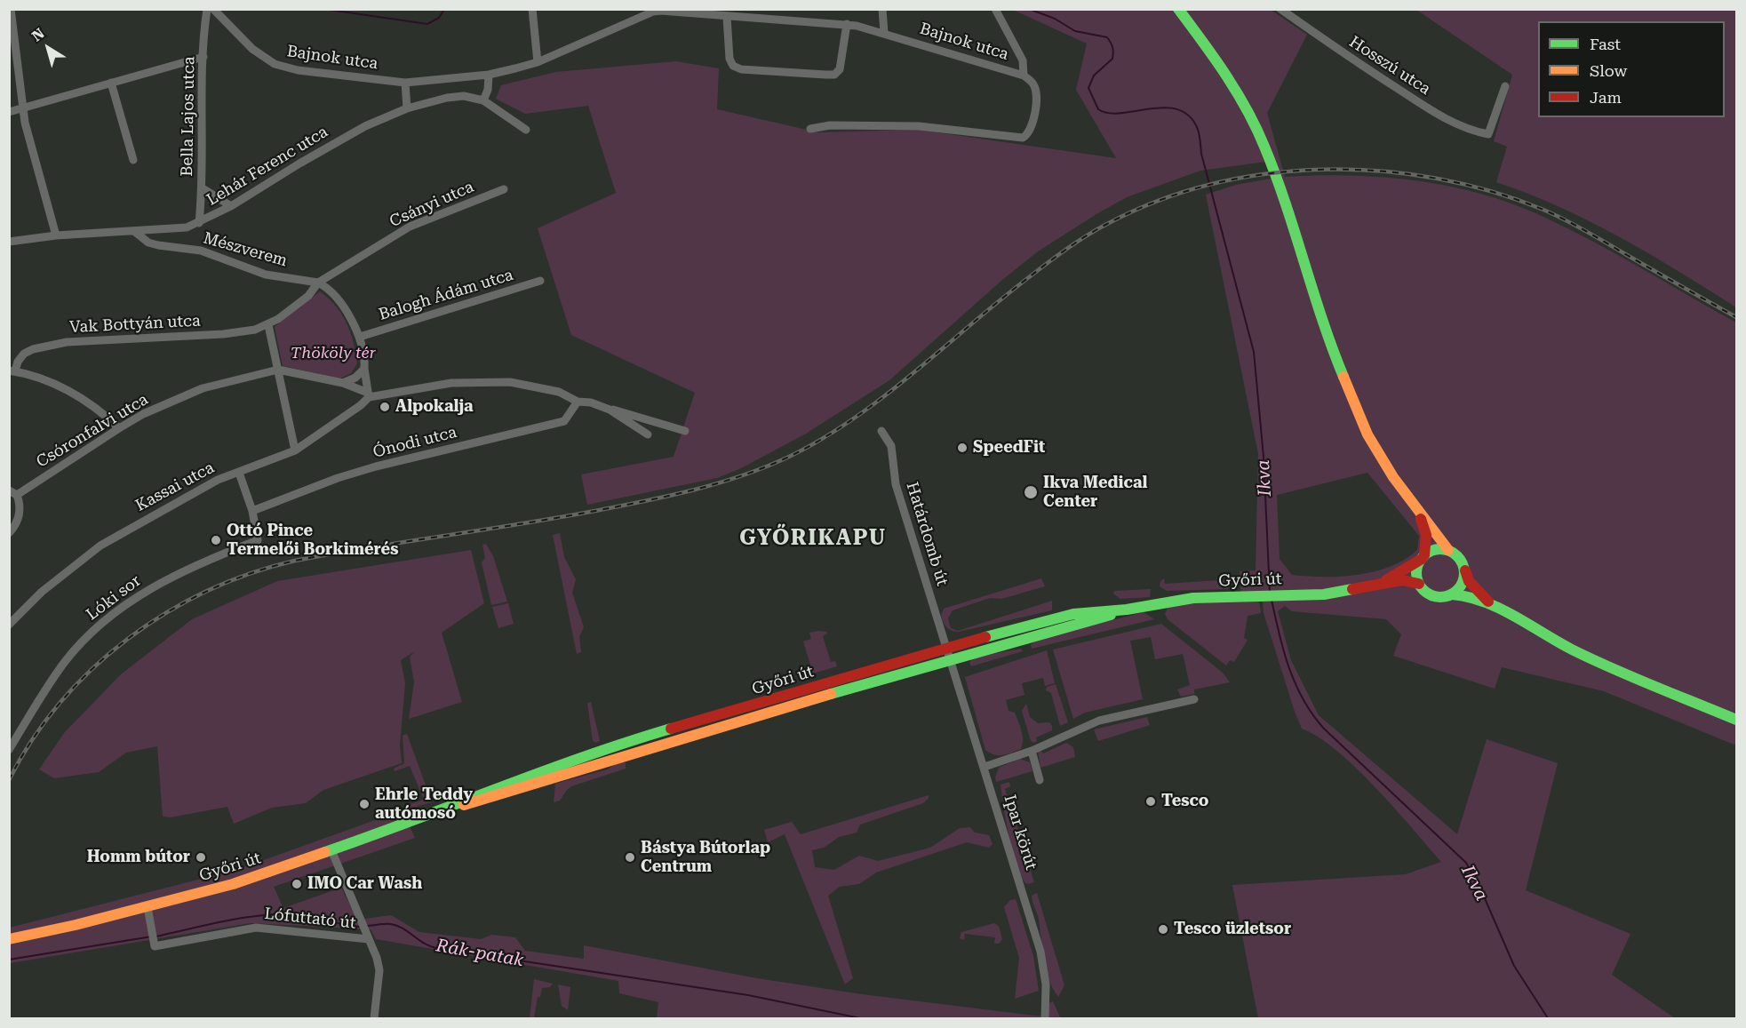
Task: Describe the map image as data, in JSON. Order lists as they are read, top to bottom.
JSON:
{
  "streets": {
    "main road": ["Győri út"],
    "street": [
      "Bajnok utca",
      "Hosszú utca",
      "Bella Lajos utca",
      "Lehár Ferenc utca",
      "Csányi utca",
      "Mészverem",
      "Balogh Ádám utca",
      "Vak Bottyán utca",
      "Csóronfalvi utca",
      "Ónodi utca",
      "Kassai utca",
      "Határdomb út",
      "Lóki sor",
      "Ipar körút",
      "Lófuttató út"
    ]
  },
  "crossings": [
    ["Bella Lajos utca", "Lehár Ferenc utca"],
    ["Lehár Ferenc utca", "Mészverem"],
    ["Csányi utca", "Mészverem"],
    ["Ónodi utca", "Lóki sor"],
    ["Határdomb út", "Győri út"],
    ["Határdomb út", "Ipar körút"],
    ["Győri út", "Ipar körút"],
    ["Győri út", "Lófuttató út"]
  ],
  "districts": ["GYŐRIKAPU"],
  "water": ["Ikva", "Rák-patak"],
  "parks": ["Thököly tér"],
  "places": [
    "Alpokalja",
    "SpeedFit",
    "Ikva Medical Center",
    "Ottó Pince Termelői Borkimérés",
    "Tesco",
    "Ehrle Teddy autómosó",
    "Homm bútor",
    "Bástya Bútorlap Centrum",
    "IMO Car Wash",
    "Tesco üzletsor"
  ],
  "legend": ["Fast", "Slow", "Jam"],
  "north": "top left"
}
